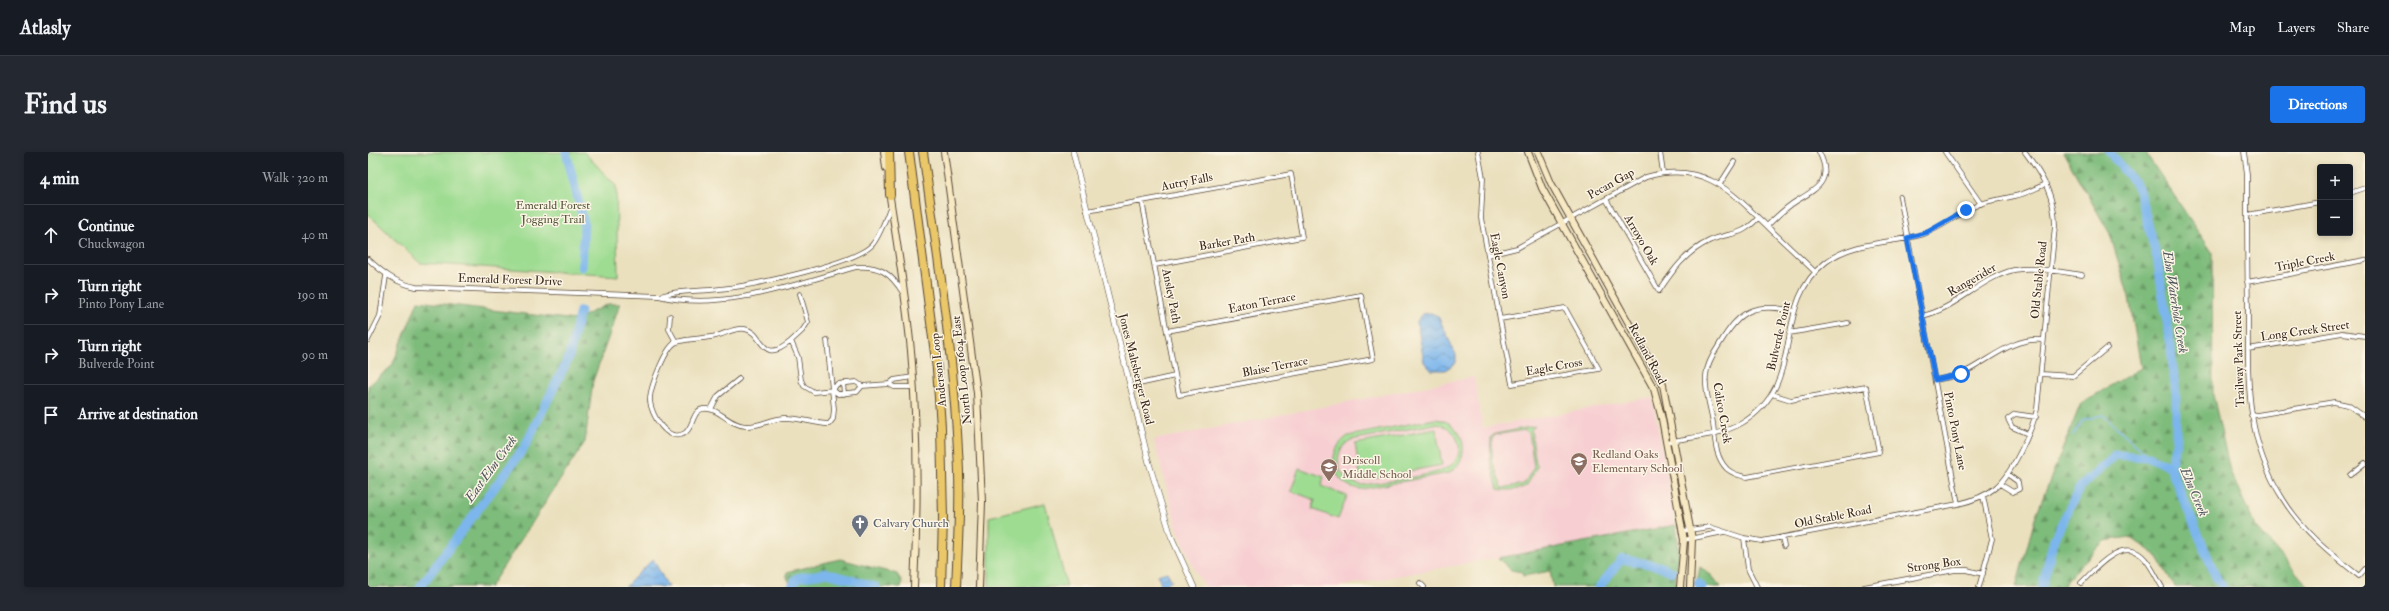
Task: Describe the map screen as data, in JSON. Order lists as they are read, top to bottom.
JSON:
{
  "streets": {
    "highway": ["Anderson Loop"],
    "main road": ["Redland Road", "North Loop 1604 East"],
    "street": [
      "Autry Falls",
      "Pecan Gap",
      "Arroyo Oak",
      "Barker Path",
      "Triple Creek",
      "Eagle Canyon",
      "Emerald Forest Drive",
      "Rangerider",
      "Old Stable Road",
      "Ansley Path",
      "Eaton Terrace",
      "Long Creek Street",
      "Bulverde Point",
      "Trailway Park Street",
      "Blaise Terrace",
      "Eagle Cross",
      "Jones Maltsberger Road",
      "Calico Creek",
      "Pinto Pony Lane",
      "Strong Box"
    ]
  },
  "crossings": [
    ["Autry Falls", "Barker Path"],
    ["Autry Falls", "Ansley Path"],
    ["Autry Falls", "Jones Maltsberger Road"],
    ["Pecan Gap", "Arroyo Oak"],
    ["Pecan Gap", "Eagle Canyon"],
    ["Pecan Gap", "Bulverde Point"],
    ["Pecan Gap", "Redland Road"],
    ["Barker Path", "Ansley Path"],
    ["Triple Creek", "Trailway Park Street"],
    ["Eagle Canyon", "Eagle Cross"],
    ["Rangerider", "Old Stable Road"],
    ["Rangerider", "Pinto Pony Lane"],
    ["Old Stable Road", "Bulverde Point"],
    ["Old Stable Road", "Redland Road"],
    ["Old Stable Road", "Pinto Pony Lane"],
    ["Ansley Path", "Eaton Terrace"],
    ["Ansley Path", "Blaise Terrace"],
    ["Eaton Terrace", "Blaise Terrace"],
    ["Long Creek Street", "Trailway Park Street"],
    ["Bulverde Point", "Redland Road"],
    ["Bulverde Point", "Calico Creek"],
    ["Bulverde Point", "Pinto Pony Lane"]
  ],
  "water": ["Elm Waterhole Creek", "East Elm Creek", "Elm Creek"],
  "parks": ["Emerald Forest Jogging Trail"],
  "places": {
    "school or university": ["Redland Oaks Elementary School", "Driscoll Middle School"],
    "church": ["Calvary Church"]
  },
  "page": {
    "header": "Atlasly",
    "nav": ["Map", "Layers", "Share"],
    "buttons": "Directions",
    "title": "Find us",
    "heading": ["4 min", "Walk · 320 m"],
    "map_buttons": ["+", "−"],
    "list": [
      ["Continue", "Chuckwagon", "40 m"],
      ["Turn right", "Pinto Pony Lane", "190 m"],
      ["Turn right", "Bulverde Point", "90 m"],
      "Arrive at destination"
    ]
  }
}
